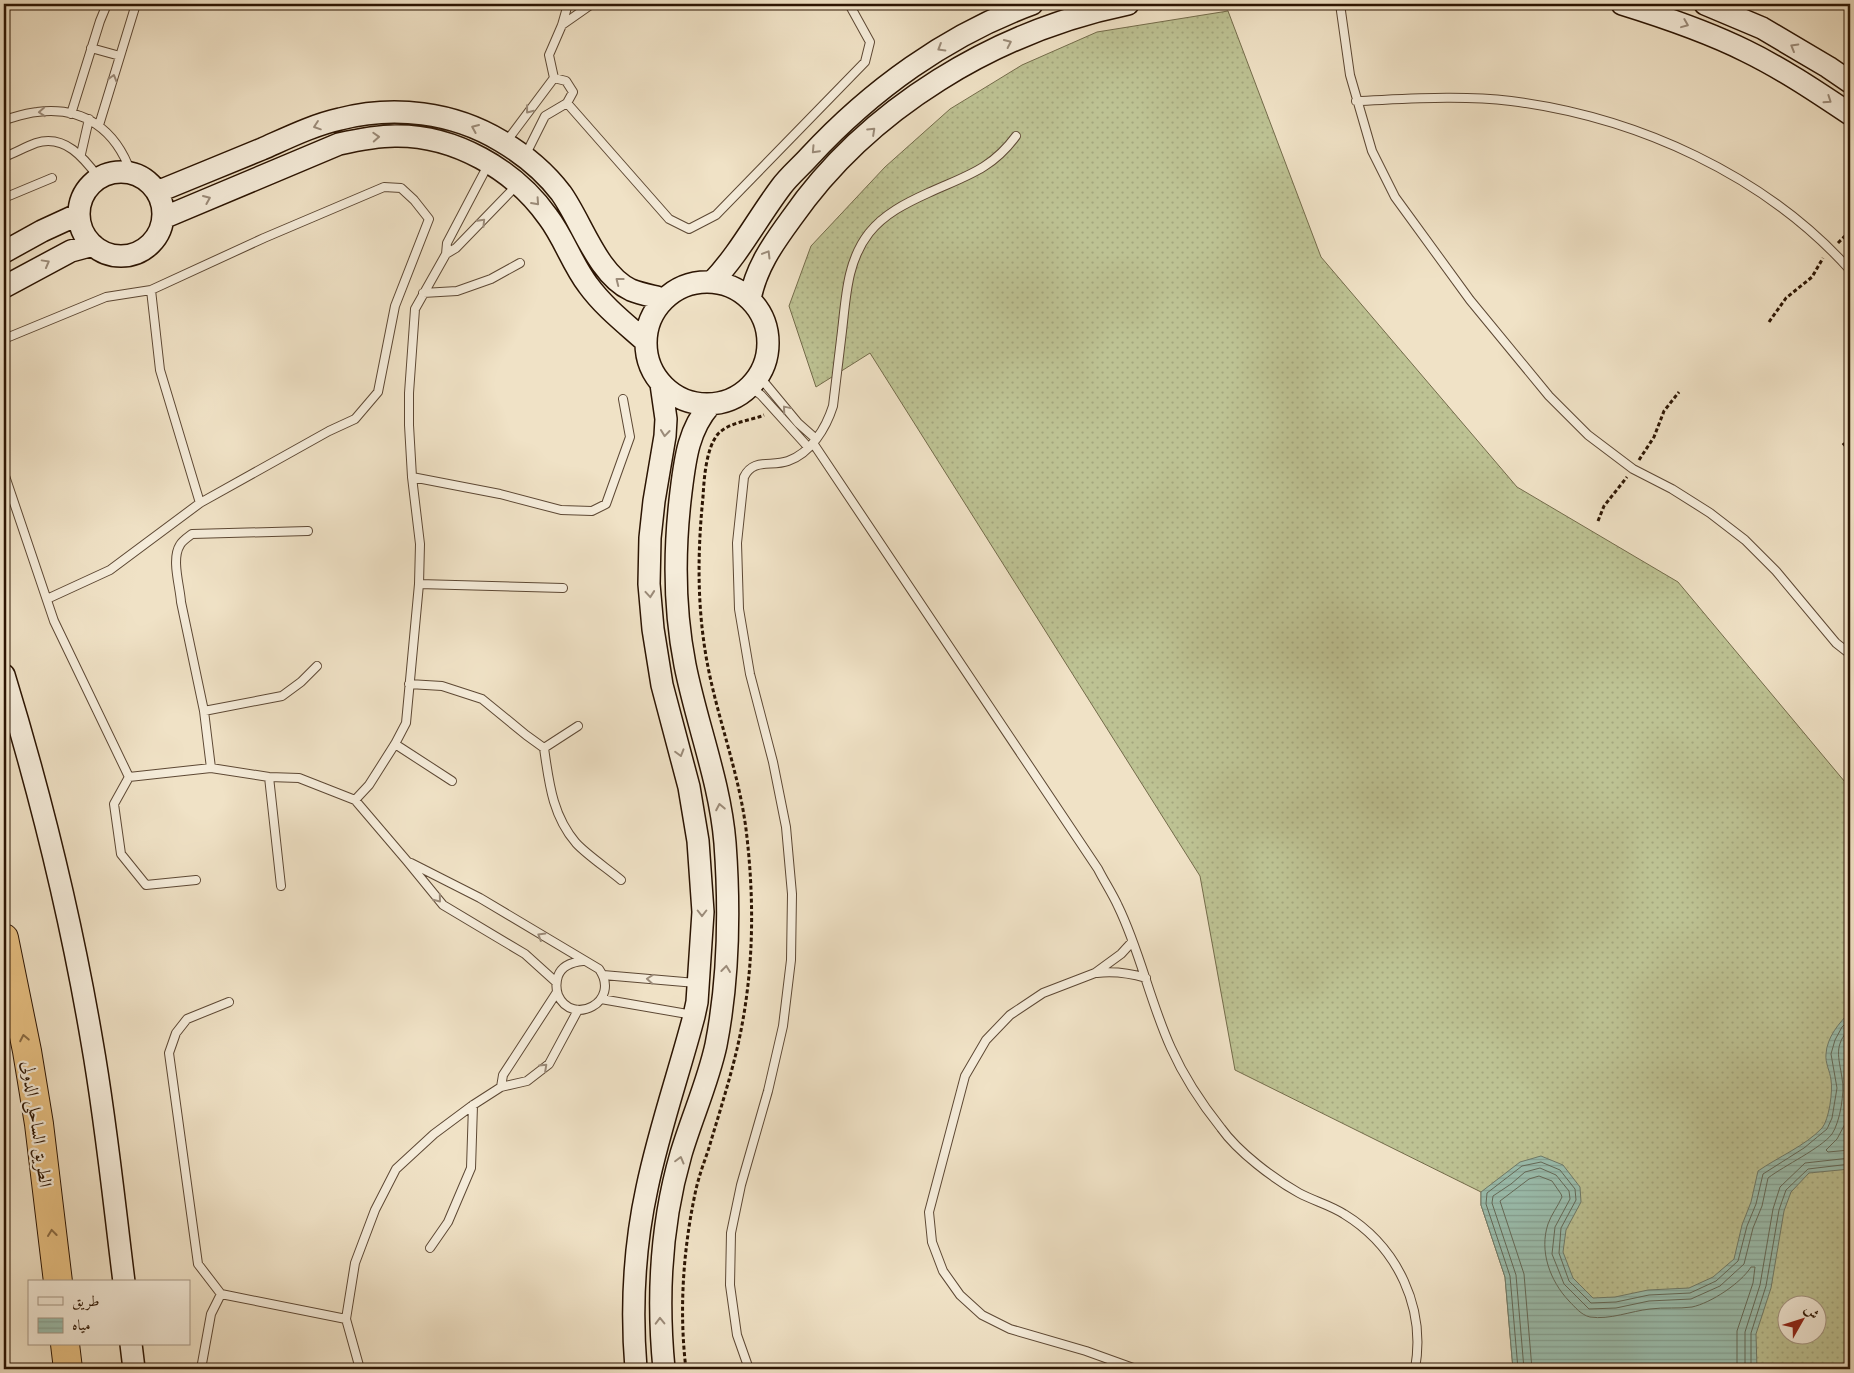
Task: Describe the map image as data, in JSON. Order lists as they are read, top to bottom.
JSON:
{
  "streets": {
    "highway": ["الطريق الساحلى الدولى"]
  },
  "one_way": ["الطريق الساحلى الدولى"],
  "legend": ["طريق", "مياه"],
  "north": "top right"
}
